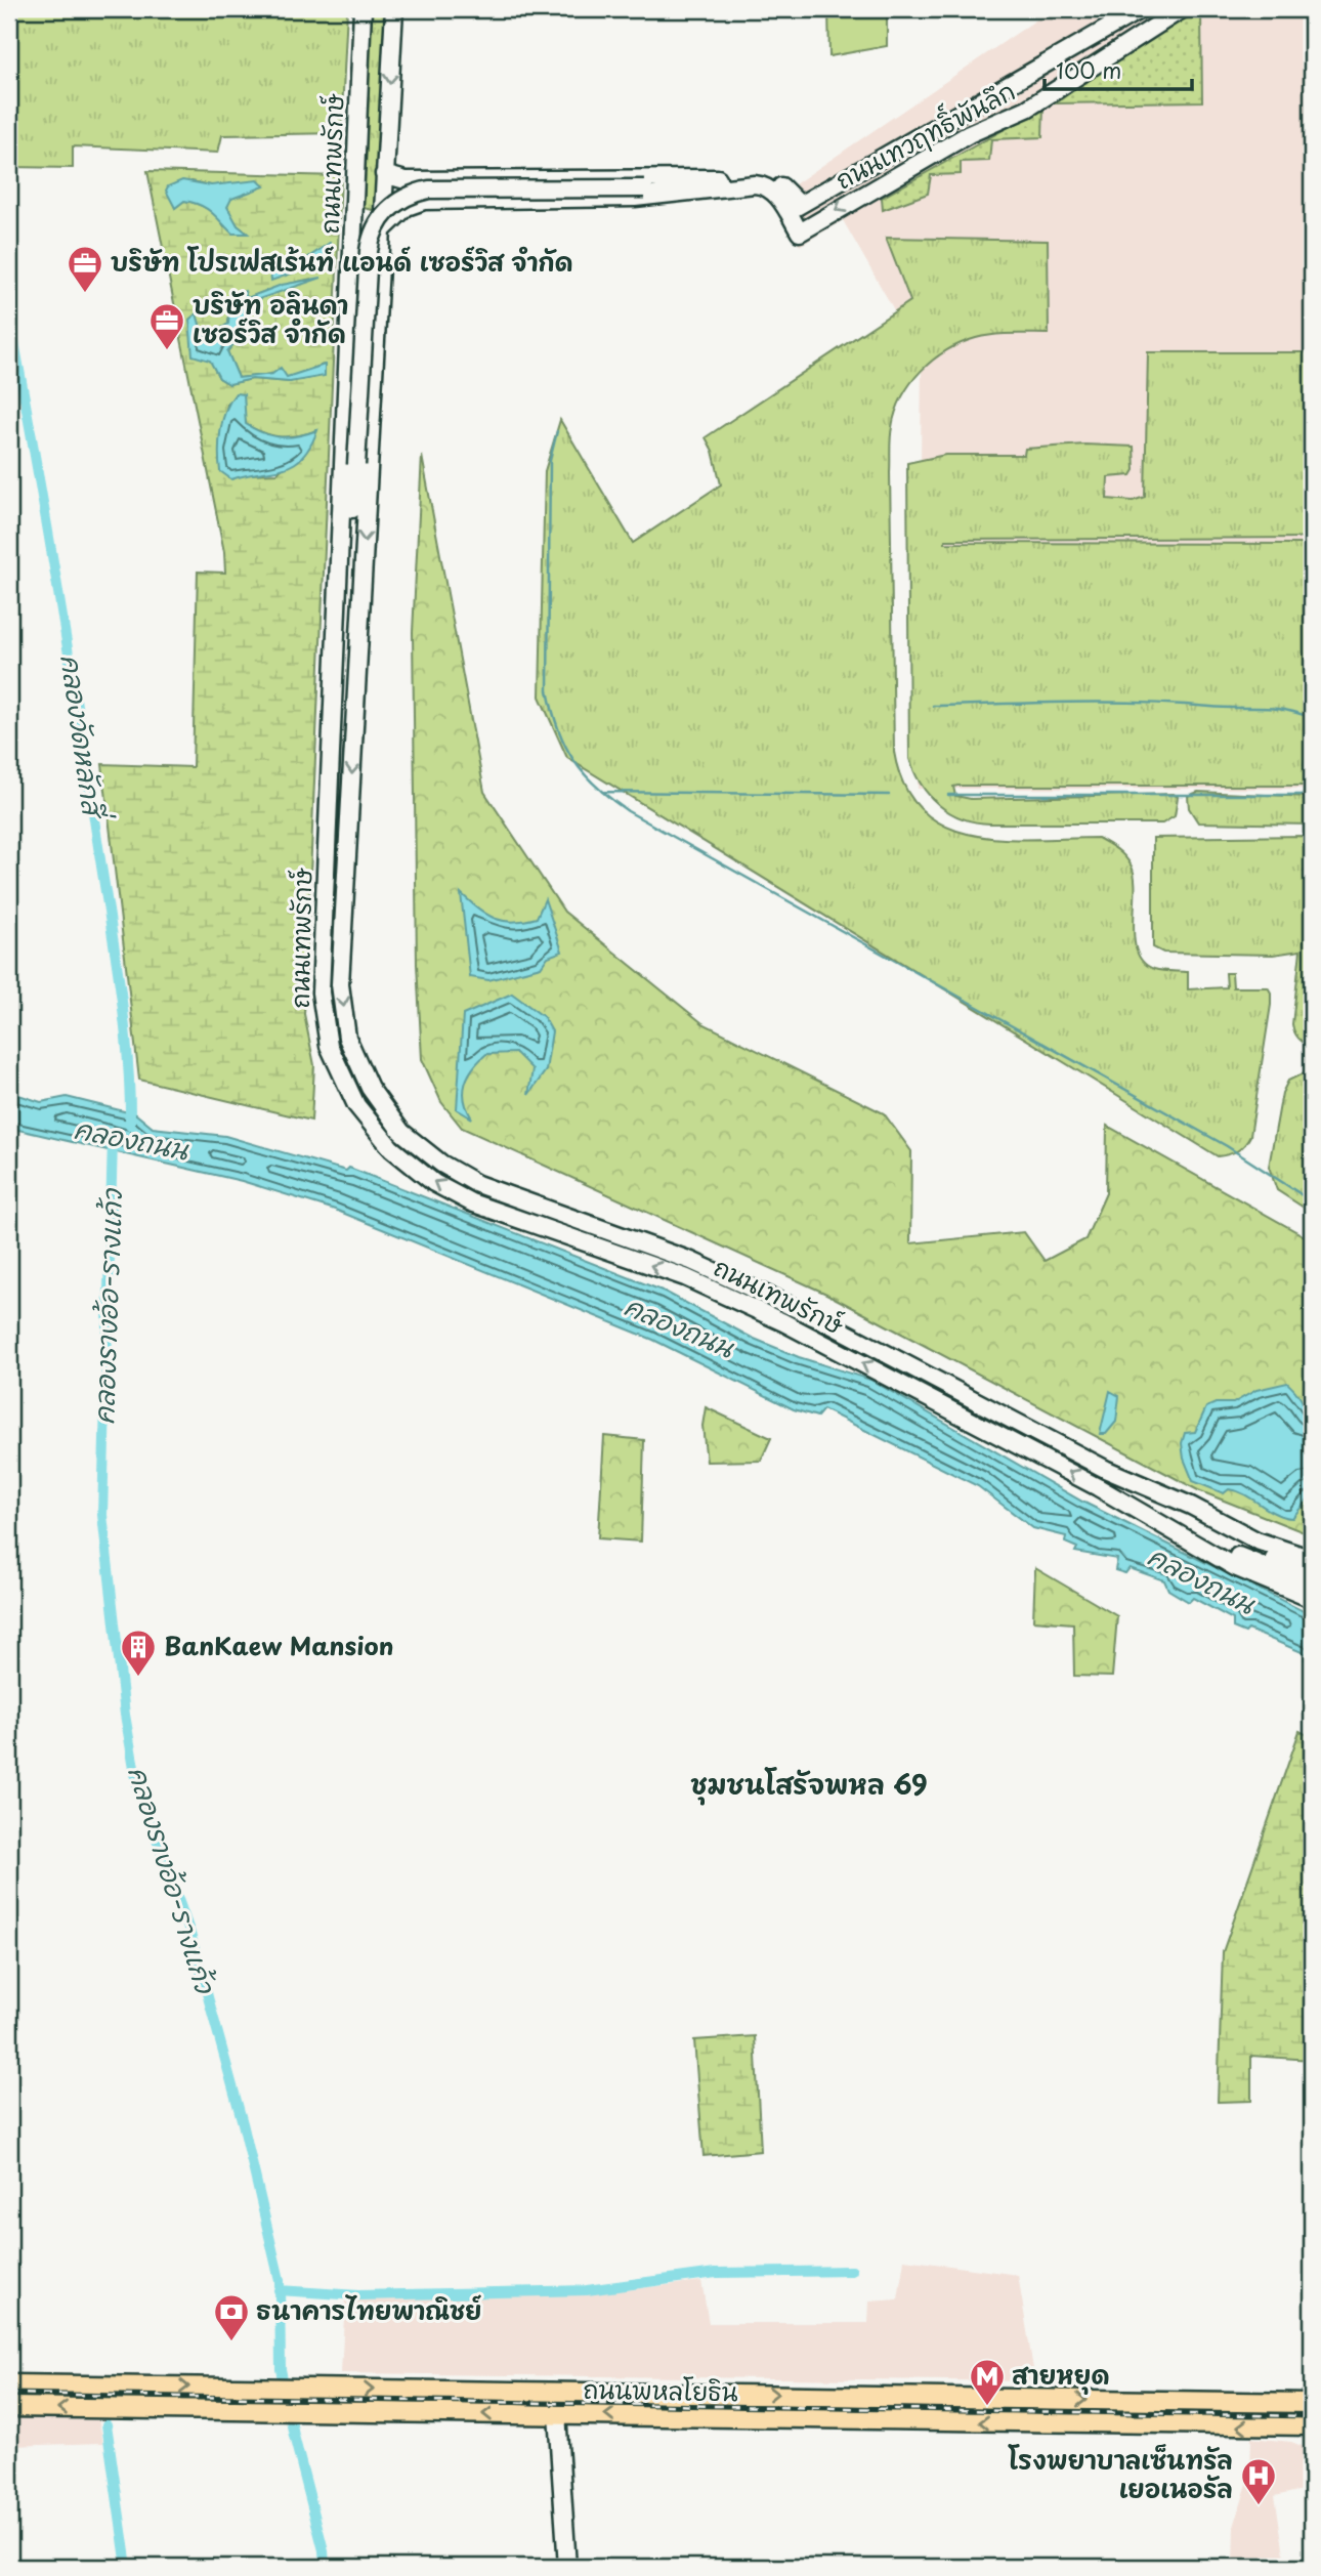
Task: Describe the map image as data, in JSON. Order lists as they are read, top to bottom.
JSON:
{
  "streets": {
    "main road": ["ถนนเทวฤทธิ์พันลึก", "ถนนเทพรักษ์", "ถนนพหลโยธิน"]
  },
  "districts": ["ชุมชนโสรัจพหล 69"],
  "water": ["คลองวัดหลักสี่", "คลองถนน", "คลองรางอ้อ-รางแก้ว"],
  "places": {
    "office": ["บริษัท โปรเฟสเร้นท์ แอนด์ เซอร์วิส จำกัด", "บริษัท อลินดา เซอร์วิส จำกัด"],
    "building": ["BanKaew Mansion"],
    "bank": ["ธนาคารไทยพาณิชย์"],
    "metro station": ["สายหยุด"],
    "hospital": ["โรงพยาบาลเซ็นทรัล เยอเนอรัล"]
  },
  "scale_bar": "100 m"
}
